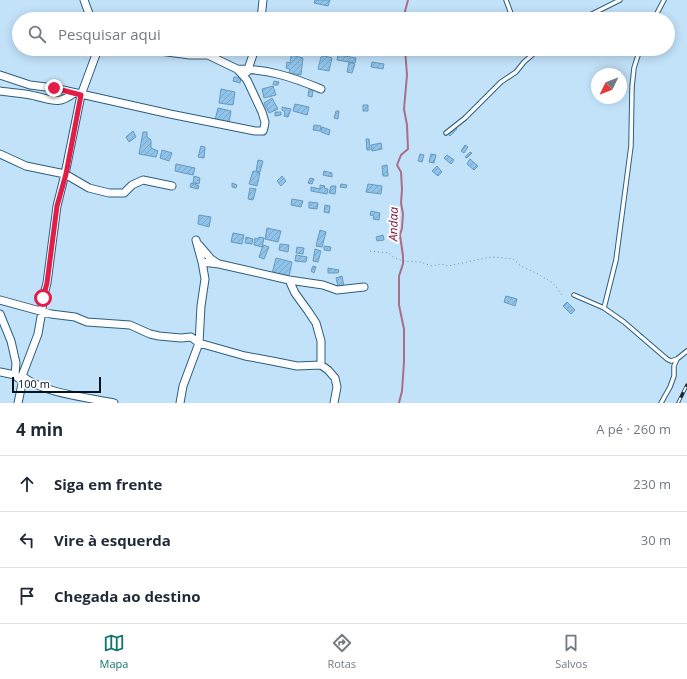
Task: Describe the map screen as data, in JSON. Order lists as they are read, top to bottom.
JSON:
{
  "water": ["Andaa"],
  "scale_bar": "100 m",
  "north": "bottom left",
  "page": {
    "search": "Pesquisar aqui",
    "scale": "100 m",
    "heading": ["4 min", "A pé · 260 m"],
    "list": [
      ["Siga em frente", "230 m"],
      ["Vire à esquerda", "30 m"],
      "Chegada ao destino"
    ],
    "nav": ["Mapa", "Rotas", "Salvos"]
  }
}
